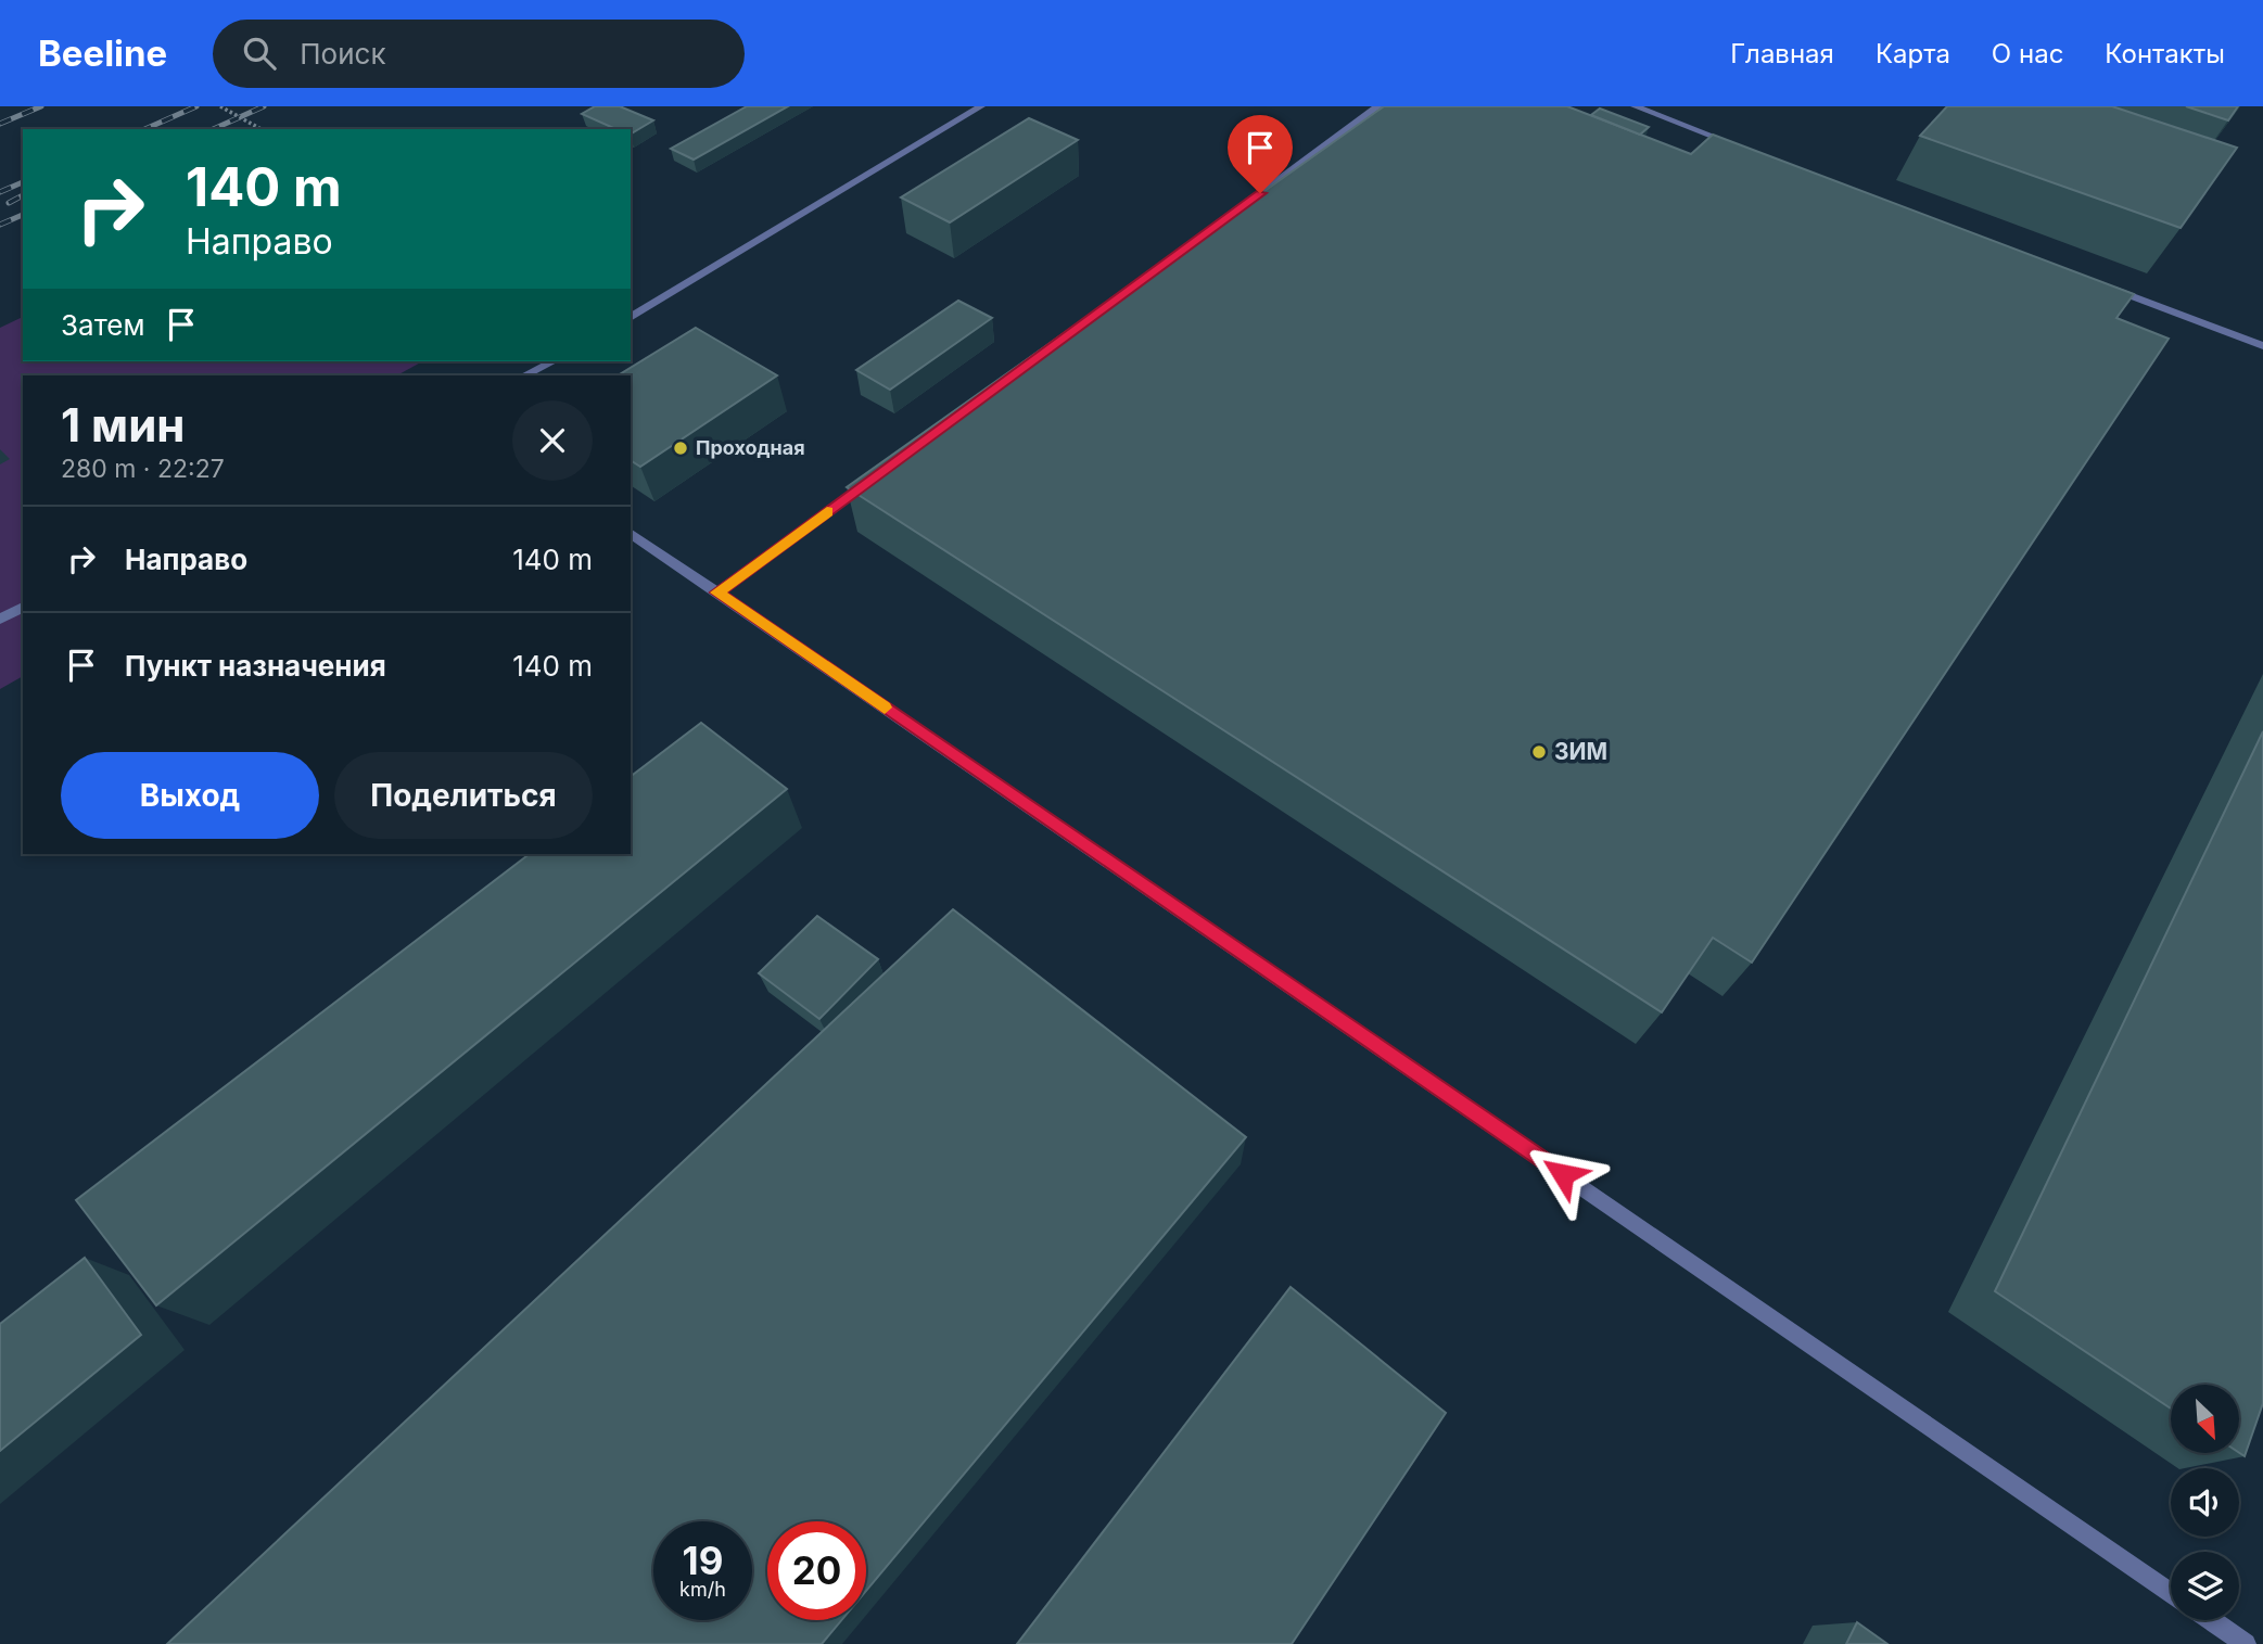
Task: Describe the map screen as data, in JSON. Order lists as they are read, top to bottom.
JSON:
{
  "places": ["Проходная", "ЗИМ"],
  "north": "bottom right",
  "page": {
    "header": "Beeline",
    "search": "Поиск",
    "nav": [
      "Главная",
      "Карта",
      "О нас",
      "Контакты"
    ],
    "turn": ["140 m", "Направо"],
    "then": "Затем",
    "heading": ["1 мин", "280 m · 22:27"],
    "list": [
      {
        "name": "Направо",
        "value": "140 m"
      },
      {
        "name": "Пункт назначения",
        "value": "140 m"
      }
    ],
    "buttons": ["Выход", "Поделиться"],
    "speed": "19 km/h",
    "limit": "20"
  }
}
